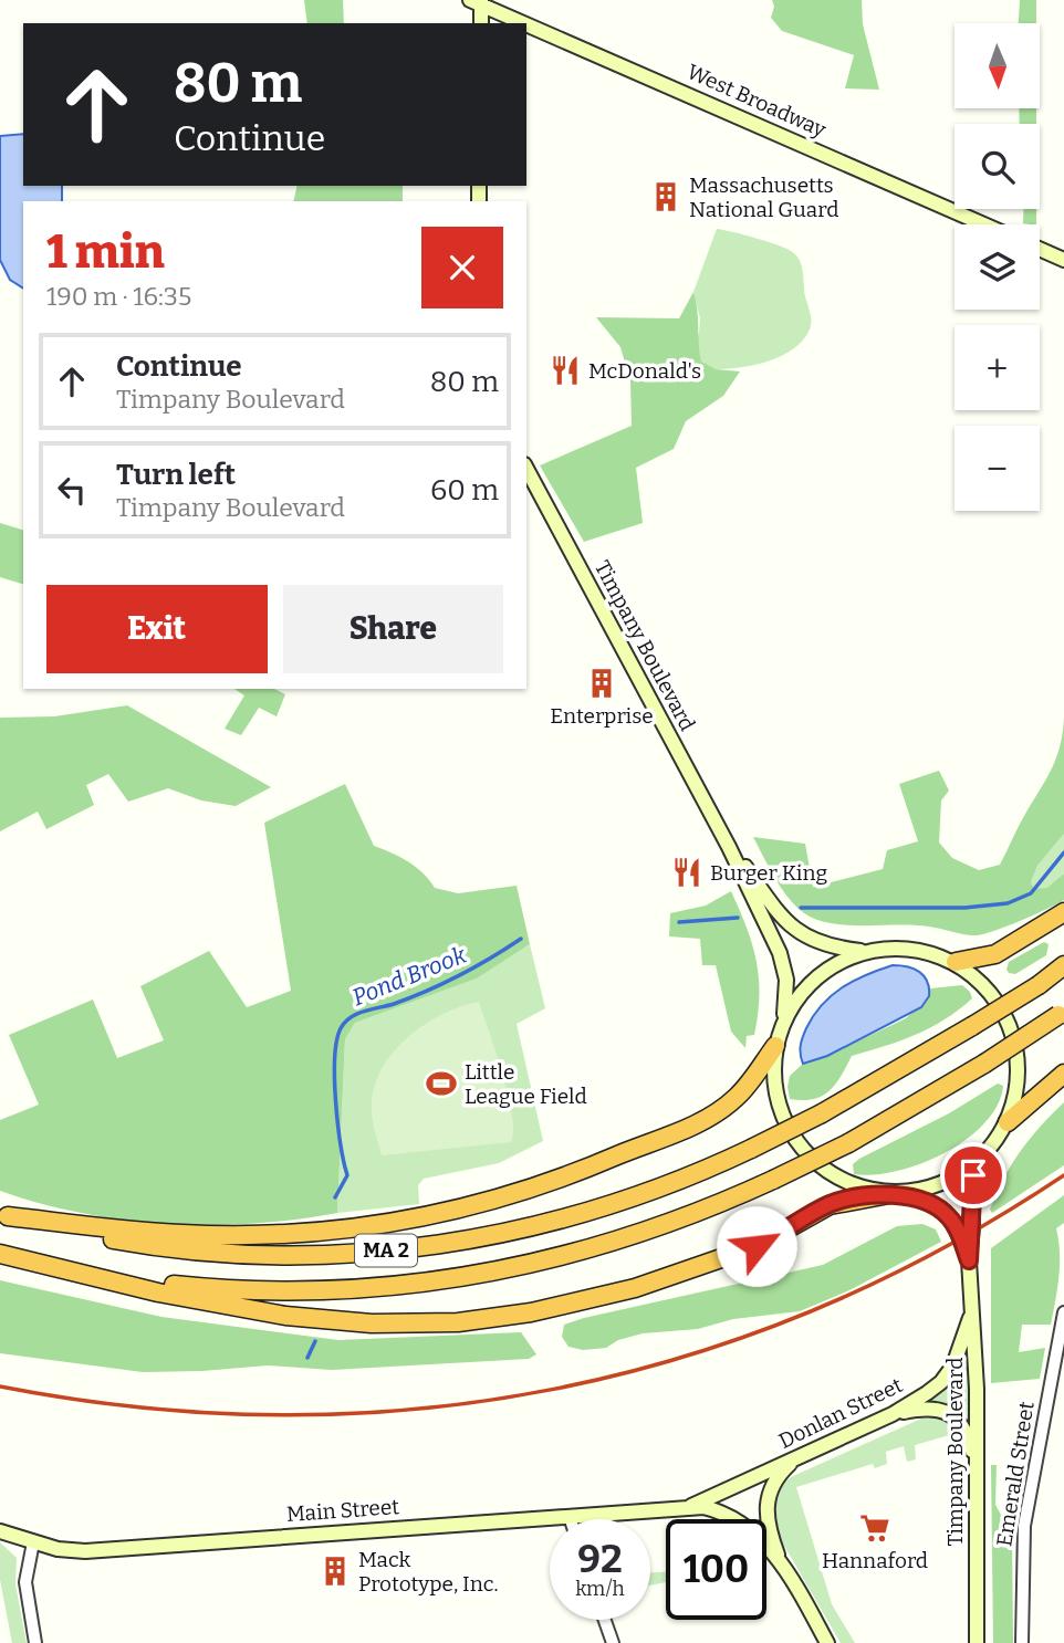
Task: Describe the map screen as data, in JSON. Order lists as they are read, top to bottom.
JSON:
{
  "streets": {
    "highway": ["MA 2"],
    "main road": [
      "West Broadway",
      "Timpany Boulevard",
      "Donlan Street",
      "Main Street"
    ],
    "street": ["Emerald Street"]
  },
  "crossings": [
    ["Timpany Boulevard", "Donlan Street"],
    ["Donlan Street", "Main Street"]
  ],
  "water": ["Pond Brook"],
  "places": {
    "building": ["Massachusetts National Guard", "Enterprise", "Mack Prototype, Inc."],
    "restaurant": ["McDonald's", "Burger King"],
    "sports": ["Little League Field"],
    "supermarket": ["Hannaford"]
  },
  "north": "bottom",
  "page": {
    "map_buttons": ["+", "−"],
    "turn": ["80 m", "Continue"],
    "heading": ["1 min", "190 m · 16:35"],
    "list": [
      {
        "name": "Continue",
        "note": "Timpany Boulevard",
        "value": "80 m"
      },
      {
        "name": "Turn left",
        "note": "Timpany Boulevard",
        "value": "60 m"
      }
    ],
    "buttons": ["Exit", "Share"],
    "speed": "92 km/h",
    "limit": "100"
  }
}
